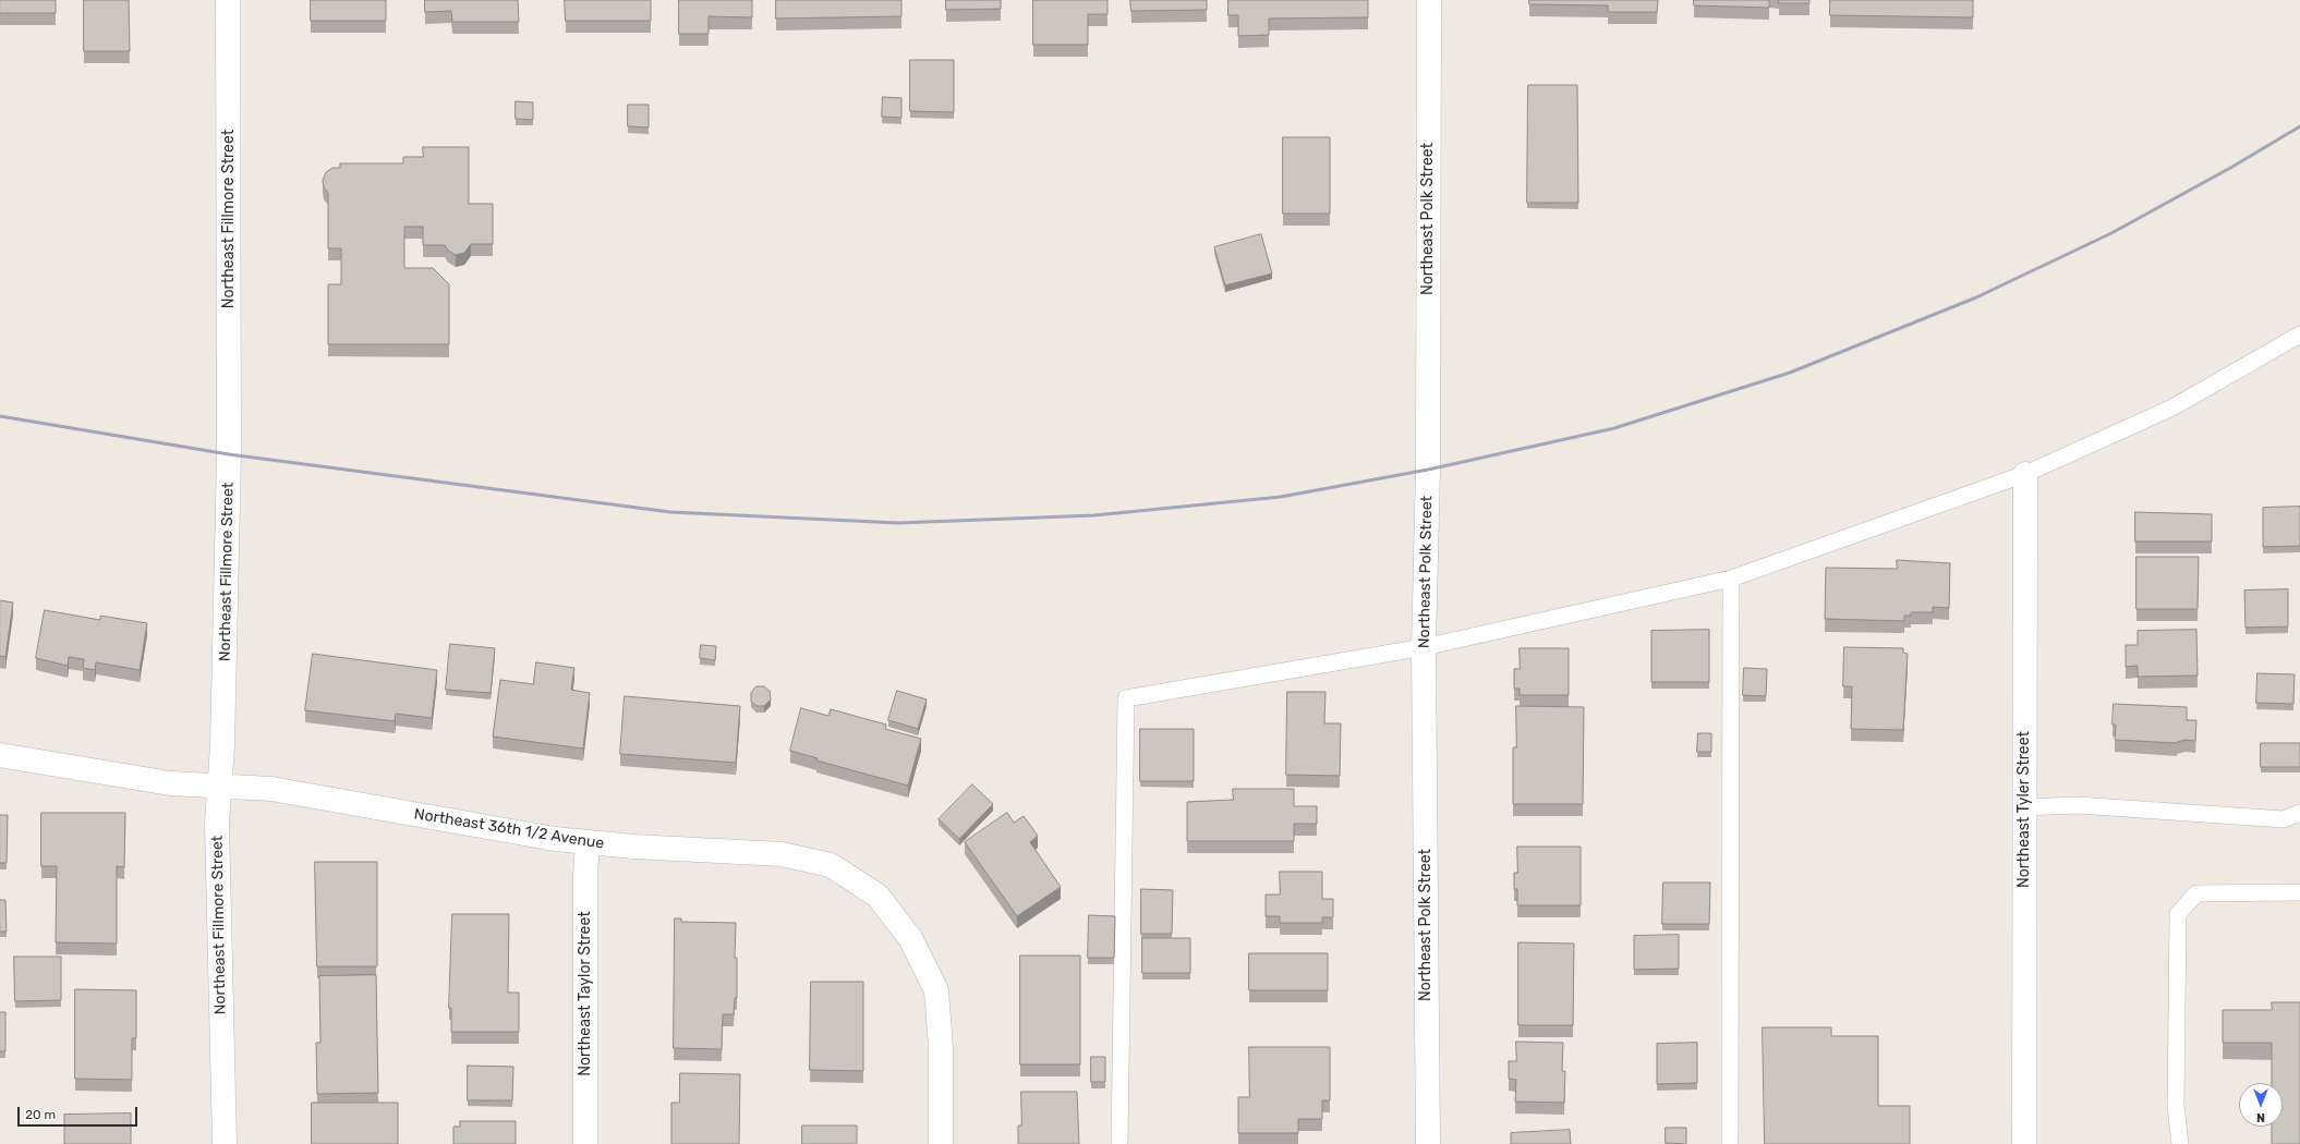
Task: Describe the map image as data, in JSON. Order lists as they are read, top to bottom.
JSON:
{
  "streets": {
    "street": [
      "Northeast Fillmore Street",
      "Northeast Polk Street",
      "Northeast Tyler Street",
      "Northeast 36th 1/2 Avenue",
      "Northeast Taylor Street"
    ]
  },
  "crossings": [
    ["Northeast Fillmore Street", "Northeast 36th 1/2 Avenue"],
    ["Northeast 36th 1/2 Avenue", "Northeast Taylor Street"]
  ],
  "scale_bar": "20 m",
  "north": "bottom"
}
